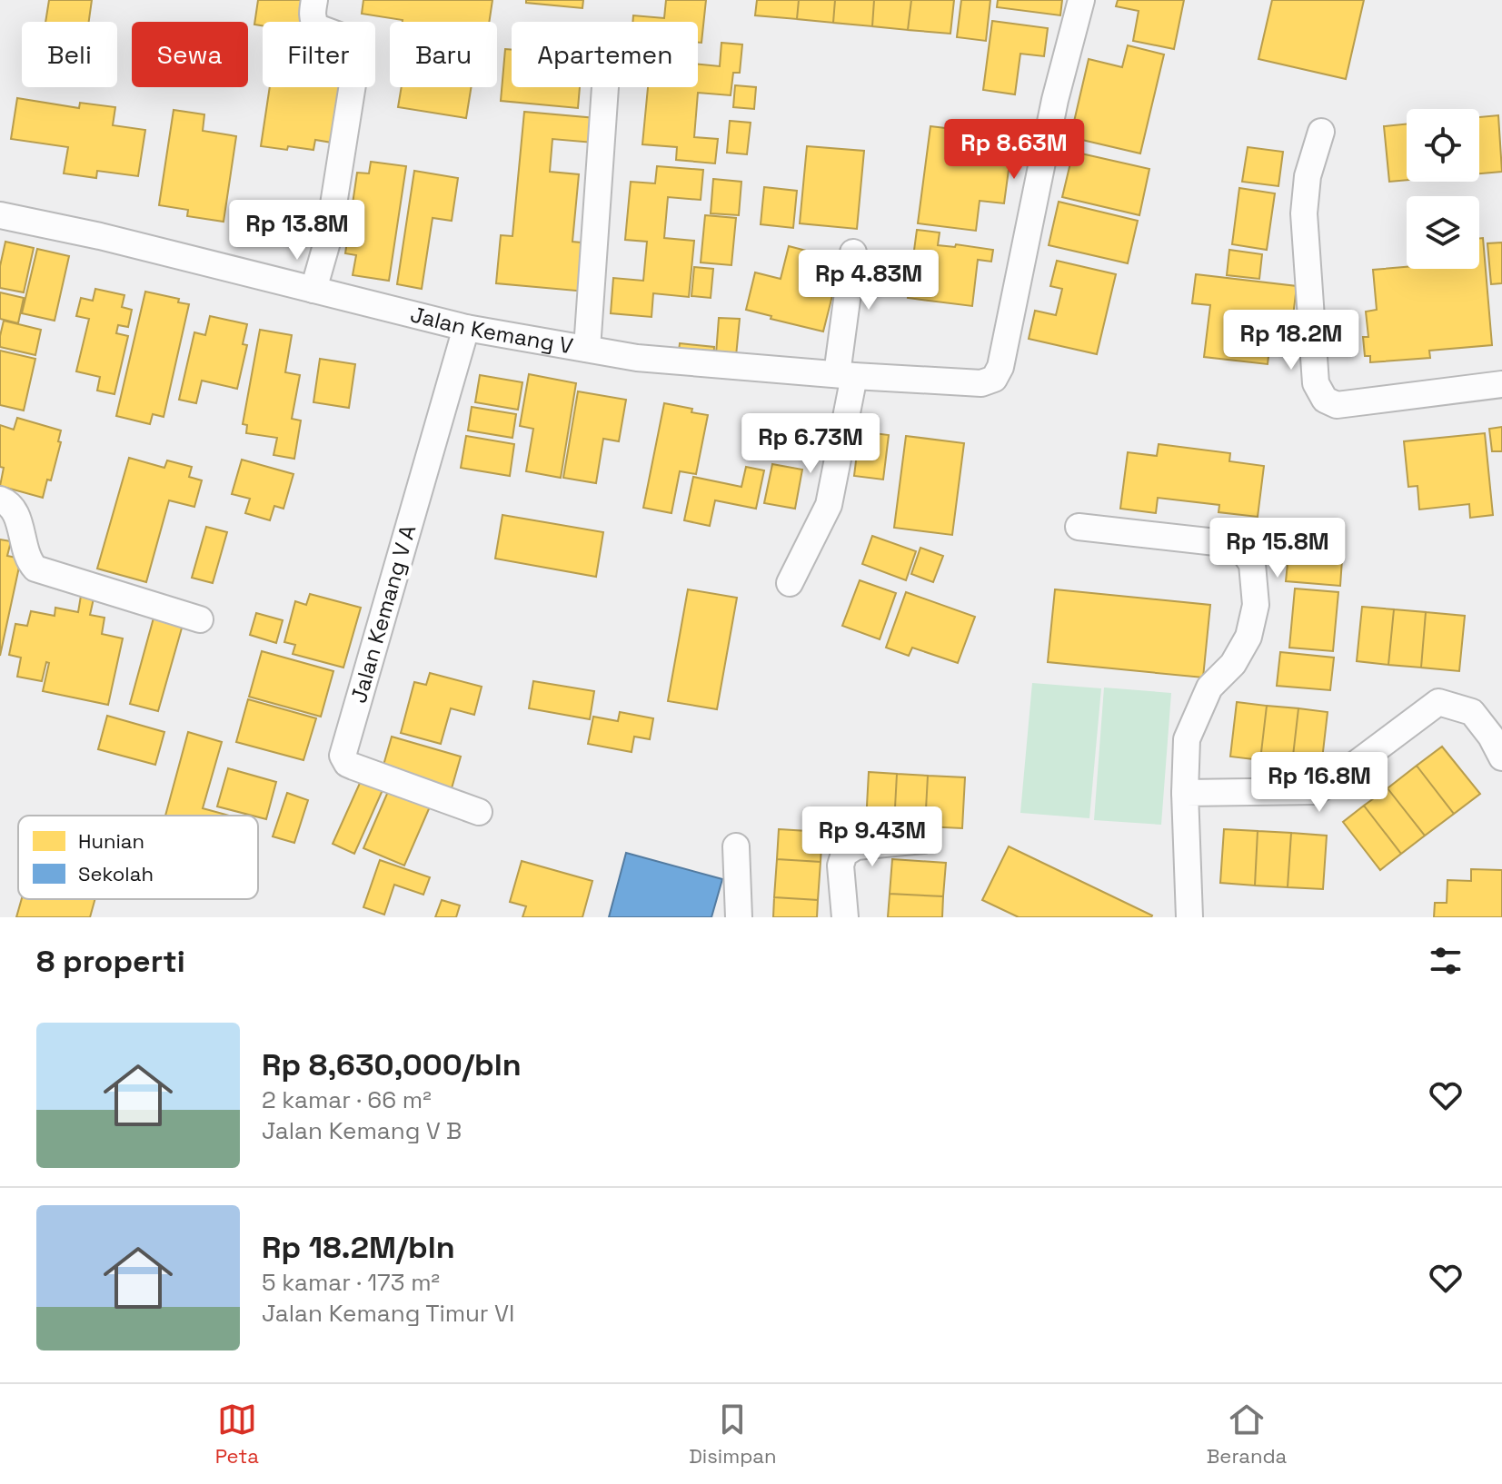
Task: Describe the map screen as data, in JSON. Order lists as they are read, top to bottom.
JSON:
{
  "streets": {
    "street": ["Jalan Kemang V", "Jalan Kemang V A"]
  },
  "crossings": [
    ["Jalan Kemang V", "Jalan Kemang V A"]
  ],
  "legend": ["Hunian", "Sekolah"],
  "page": {
    "chip": [
      "Beli",
      "Sewa",
      "Filter",
      "Baru",
      "Apartemen"
    ],
    "price": [
      "Rp 8.63M",
      "Rp 13.8M",
      "Rp 4.83M",
      "Rp 18.2M",
      "Rp 6.73M",
      "Rp 15.8M",
      "Rp 16.8M",
      "Rp 9.43M"
    ],
    "heading": "8 properti",
    "list": [
      {
        "name": "Rp 8,630,000/bln",
        "note": "2 kamar · 66 m² · Jalan Kemang V B"
      },
      {
        "name": "Rp 18.2M/bln",
        "note": "5 kamar · 173 m² · Jalan Kemang Timur VI"
      }
    ],
    "tabs": ["Peta", "Disimpan", "Beranda"]
  }
}
